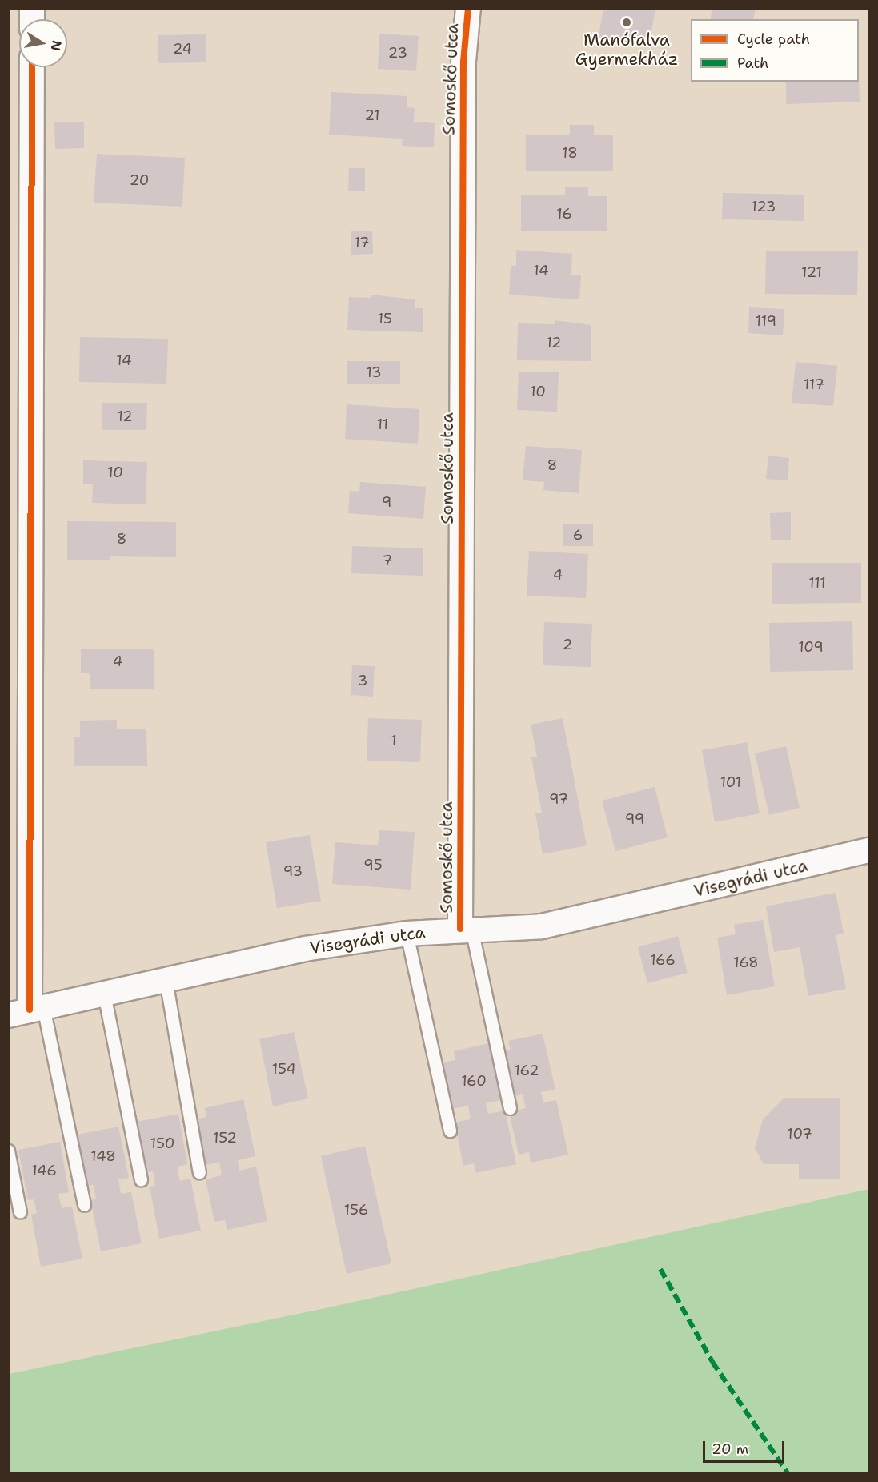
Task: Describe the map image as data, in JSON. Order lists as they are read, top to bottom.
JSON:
{
  "streets": {
    "street": ["Somoskő utca", "Visegrádi utca"]
  },
  "crossings": [
    ["Somoskő utca", "Visegrádi utca"]
  ],
  "places": ["Manófalva Gyermekház"],
  "house_numbers": [
    "24",
    "23",
    "21",
    "18",
    "20",
    "123",
    "16",
    "17",
    "14",
    "121",
    "15",
    "119",
    "12",
    "14",
    "13",
    "117",
    "10",
    "12",
    "11",
    "8",
    "10",
    "9",
    "6",
    "8",
    "7",
    "4",
    "111",
    "2",
    "109",
    "4",
    "3",
    "1",
    "101",
    "97",
    "99",
    "95",
    "93",
    "166",
    "168",
    "154",
    "162",
    "160",
    "107",
    "152",
    "150",
    "148",
    "146",
    "156"
  ],
  "legend": ["Cycle path", "Path"],
  "scale_bar": "20 m",
  "north": "right"
}
